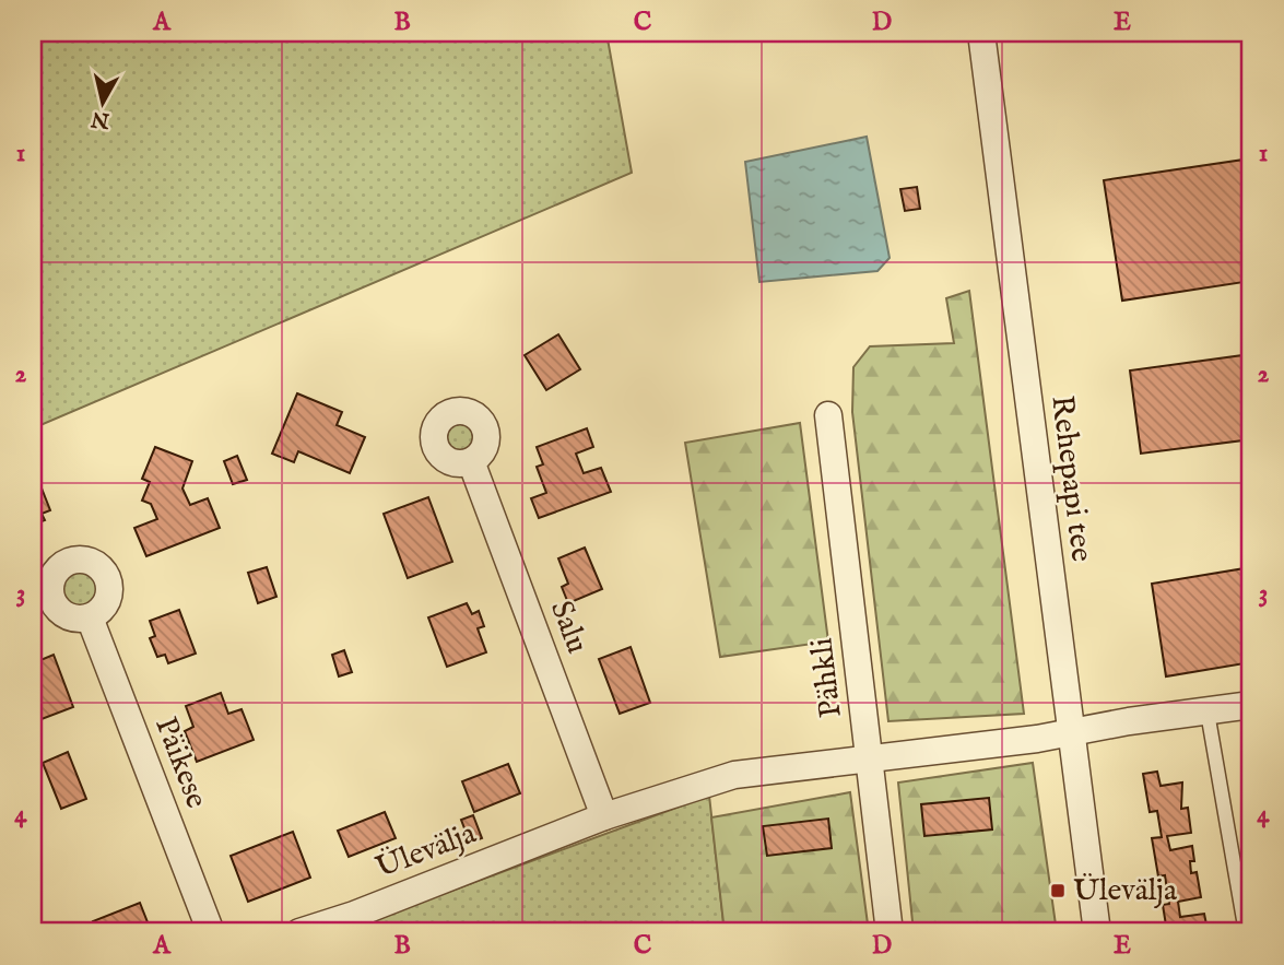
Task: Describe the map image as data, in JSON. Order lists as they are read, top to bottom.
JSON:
{
  "streets": {
    "street": [
      "Rehepapi tee",
      "Salu",
      "Pähkli",
      "Päikese",
      "Ülevälja"
    ]
  },
  "crossings": [
    ["Rehepapi tee", "Ülevälja"],
    ["Salu", "Ülevälja"],
    ["Pähkli", "Ülevälja"]
  ],
  "places": {
    "transit": ["Ülevälja"]
  },
  "north": "bottom",
  "grid": {
    "columns": [
      "A",
      "B",
      "C",
      "D",
      "E"
    ],
    "rows": [
      "1",
      "2",
      "3",
      "4"
    ]
  }
}
